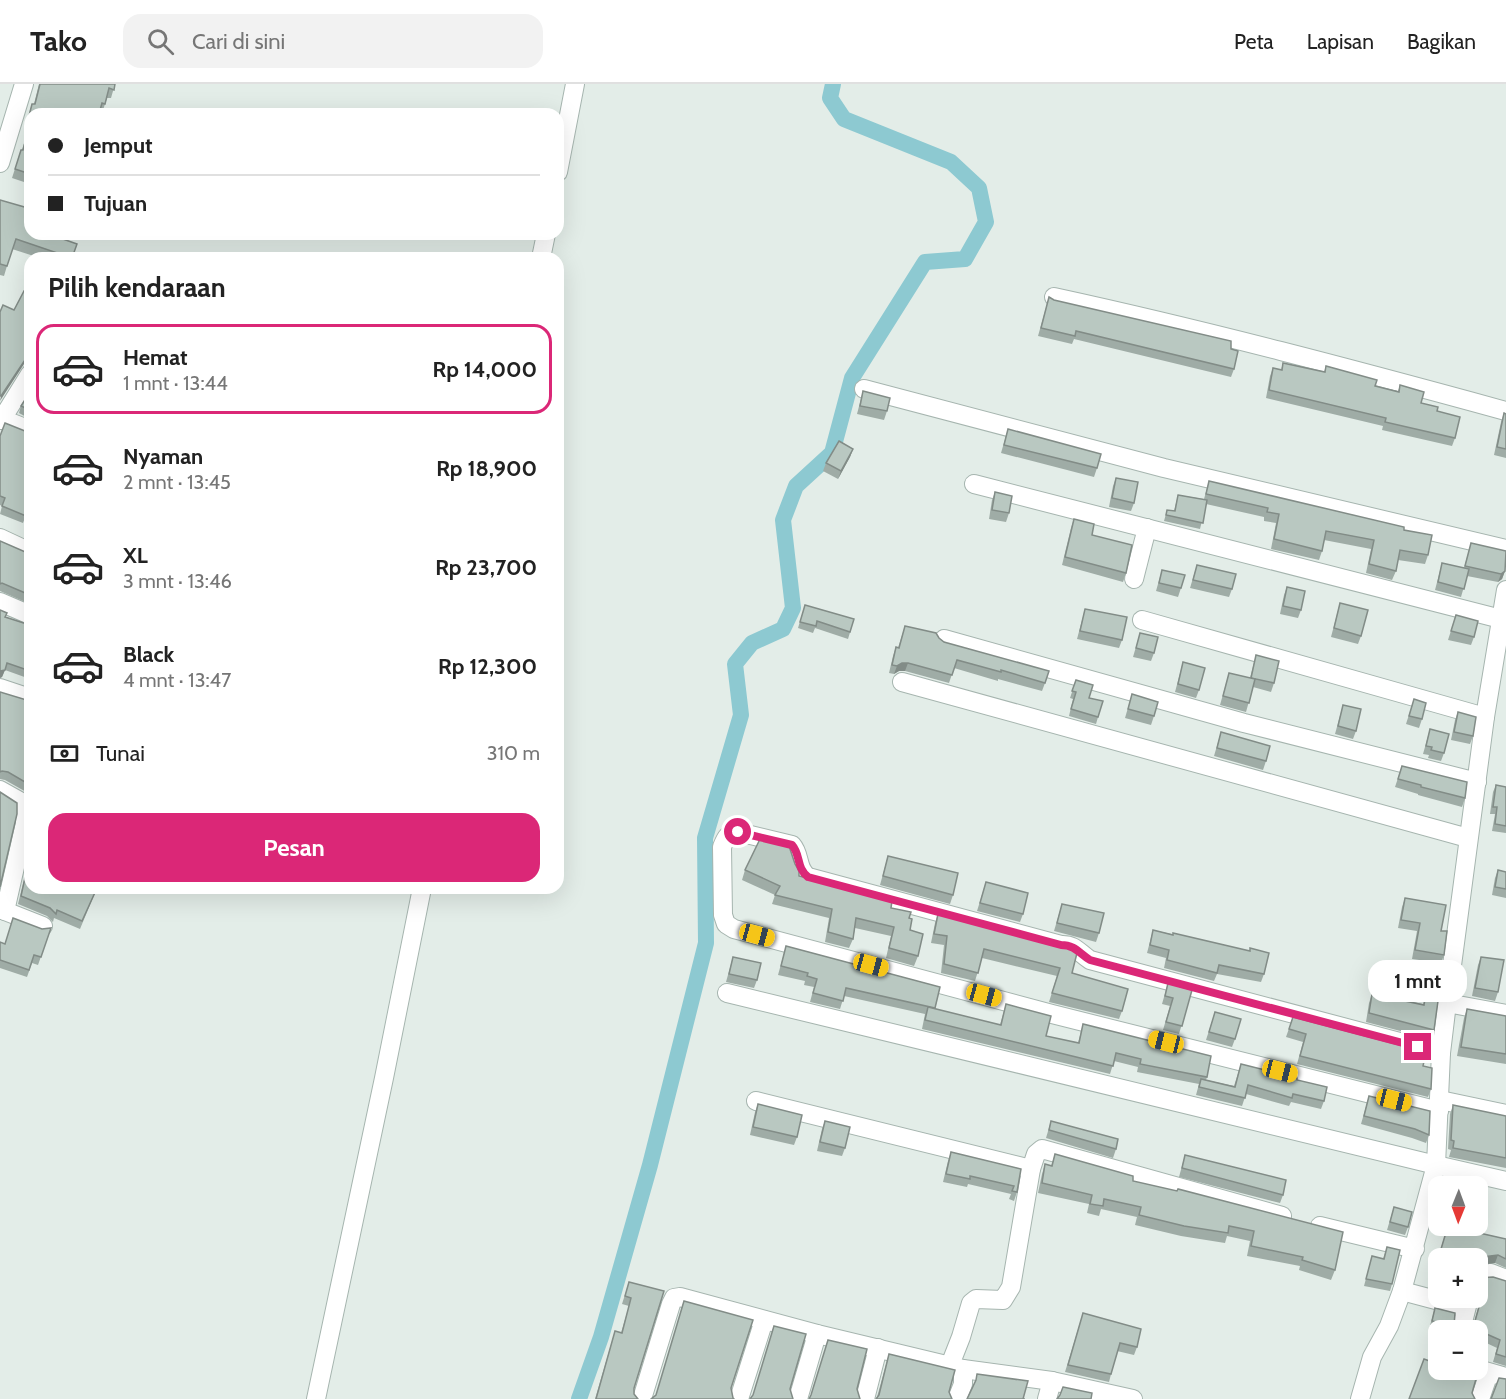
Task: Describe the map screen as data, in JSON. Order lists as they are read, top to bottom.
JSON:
{
  "north": "bottom",
  "page": {
    "header": "Tako",
    "search": "Cari di sini",
    "nav": ["Peta", "Lapisan", "Bagikan"],
    "banner": ["Jemput", "Tujuan"],
    "heading": "Pilih kendaraan",
    "list": [
      {
        "name": "Hemat",
        "note": "1 mnt · 13:44",
        "value": "Rp 14,000"
      },
      {
        "name": "Nyaman",
        "note": "2 mnt · 13:45",
        "value": "Rp 18,900"
      },
      {
        "name": "XL",
        "note": "3 mnt · 13:46",
        "value": "Rp 23,700"
      },
      {
        "name": "Black",
        "note": "4 mnt · 13:47",
        "value": "Rp 12,300"
      }
    ],
    "pay": ["Tunai", "310 m"],
    "buttons": "Pesan",
    "bubble": "1 mnt",
    "map_buttons": ["+", "−"]
  }
}
